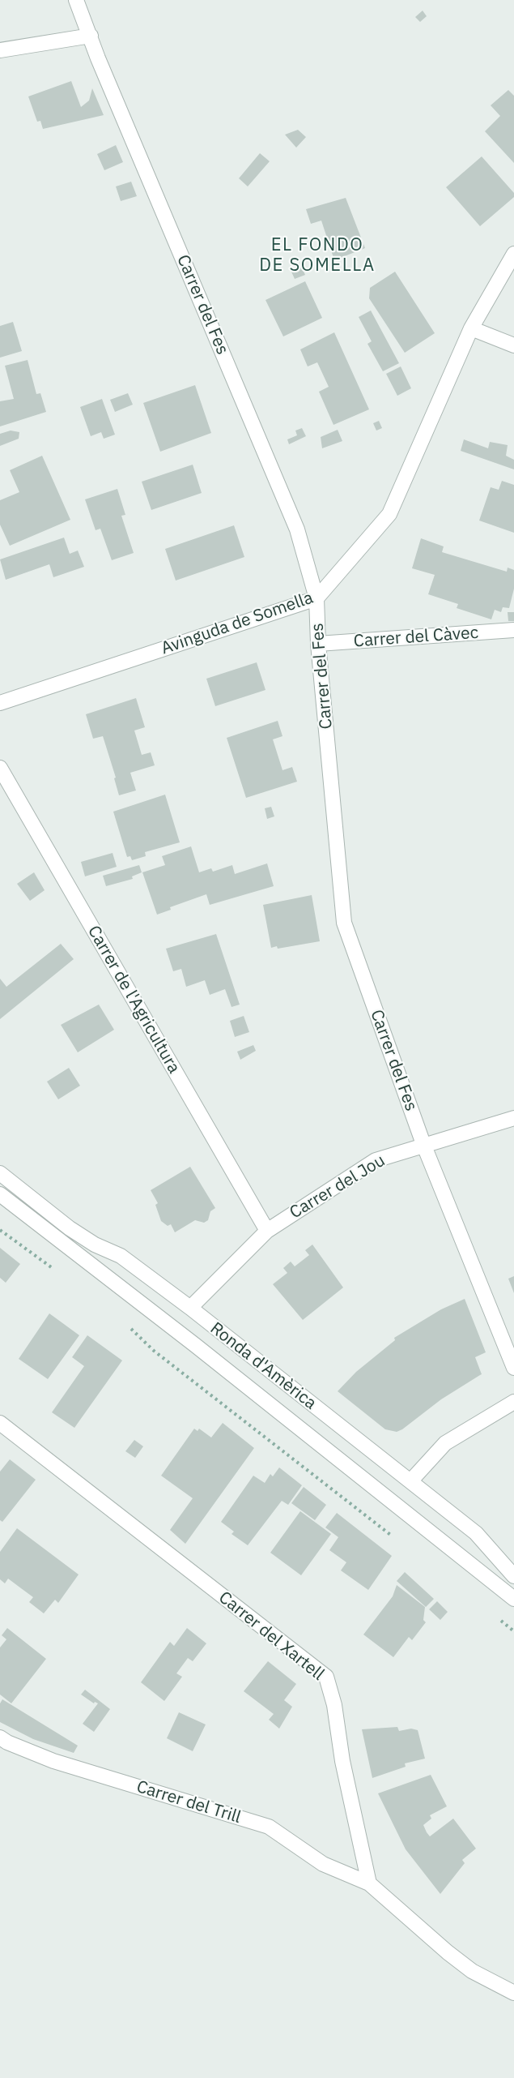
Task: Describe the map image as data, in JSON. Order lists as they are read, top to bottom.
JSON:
{
  "streets": {
    "street": [
      "Carrer del Fes",
      "Avinguda de Somella",
      "Carrer del Càvec",
      "Carrer de l'Agricultura",
      "Carrer del Jou",
      "Ronda d'Amèrica",
      "Carrer del Xartell",
      "Carrer del Trill"
    ]
  },
  "crossings": [
    ["Carrer del Fes", "Avinguda de Somella"],
    ["Carrer del Fes", "Carrer del Càvec"],
    ["Carrer del Fes", "Carrer del Jou"],
    ["Carrer de l'Agricultura", "Carrer del Jou"],
    ["Carrer del Jou", "Ronda d'Amèrica"],
    ["Carrer del Xartell", "Carrer del Trill"]
  ],
  "districts": ["EL FONDO DE SOMELLA"]
}
